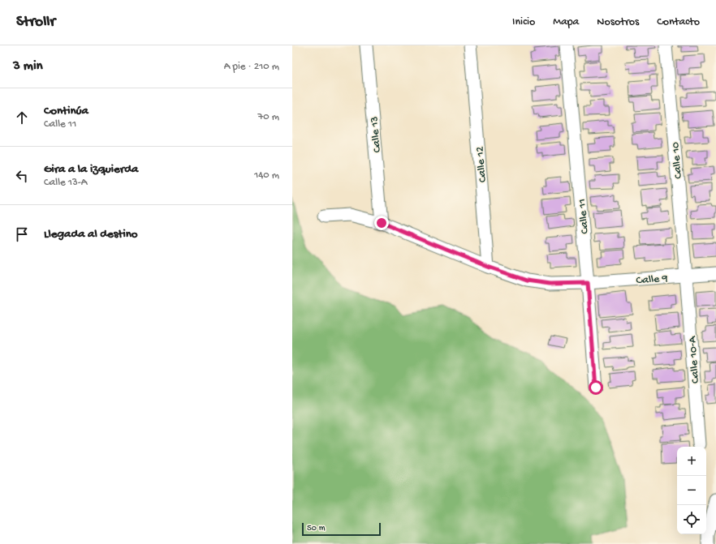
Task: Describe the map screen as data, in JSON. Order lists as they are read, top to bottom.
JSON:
{
  "streets": {
    "street": [
      "Calle 13",
      "Calle 10",
      "Calle 12",
      "Calle 11",
      "Calle 9",
      "Calle 10-A"
    ]
  },
  "crossings": [
    ["Calle 13", "Calle 9"],
    ["Calle 10", "Calle 9"],
    ["Calle 10", "Calle 10-A"],
    ["Calle 12", "Calle 9"],
    ["Calle 11", "Calle 9"],
    ["Calle 9", "Calle 10-A"]
  ],
  "scale_bar": "50 m",
  "page": {
    "header": "Strollr",
    "nav": [
      "Inicio",
      "Mapa",
      "Nosotros",
      "Contacto"
    ],
    "heading": ["3 min", "A pie · 210 m"],
    "list": [
      ["Continúa", "Calle 11", "70 m"],
      ["Gira a la izquierda", "Calle 13-A", "140 m"],
      "Llegada al destino"
    ],
    "map_buttons": ["+", "−"],
    "scale": "50 m"
  }
}
